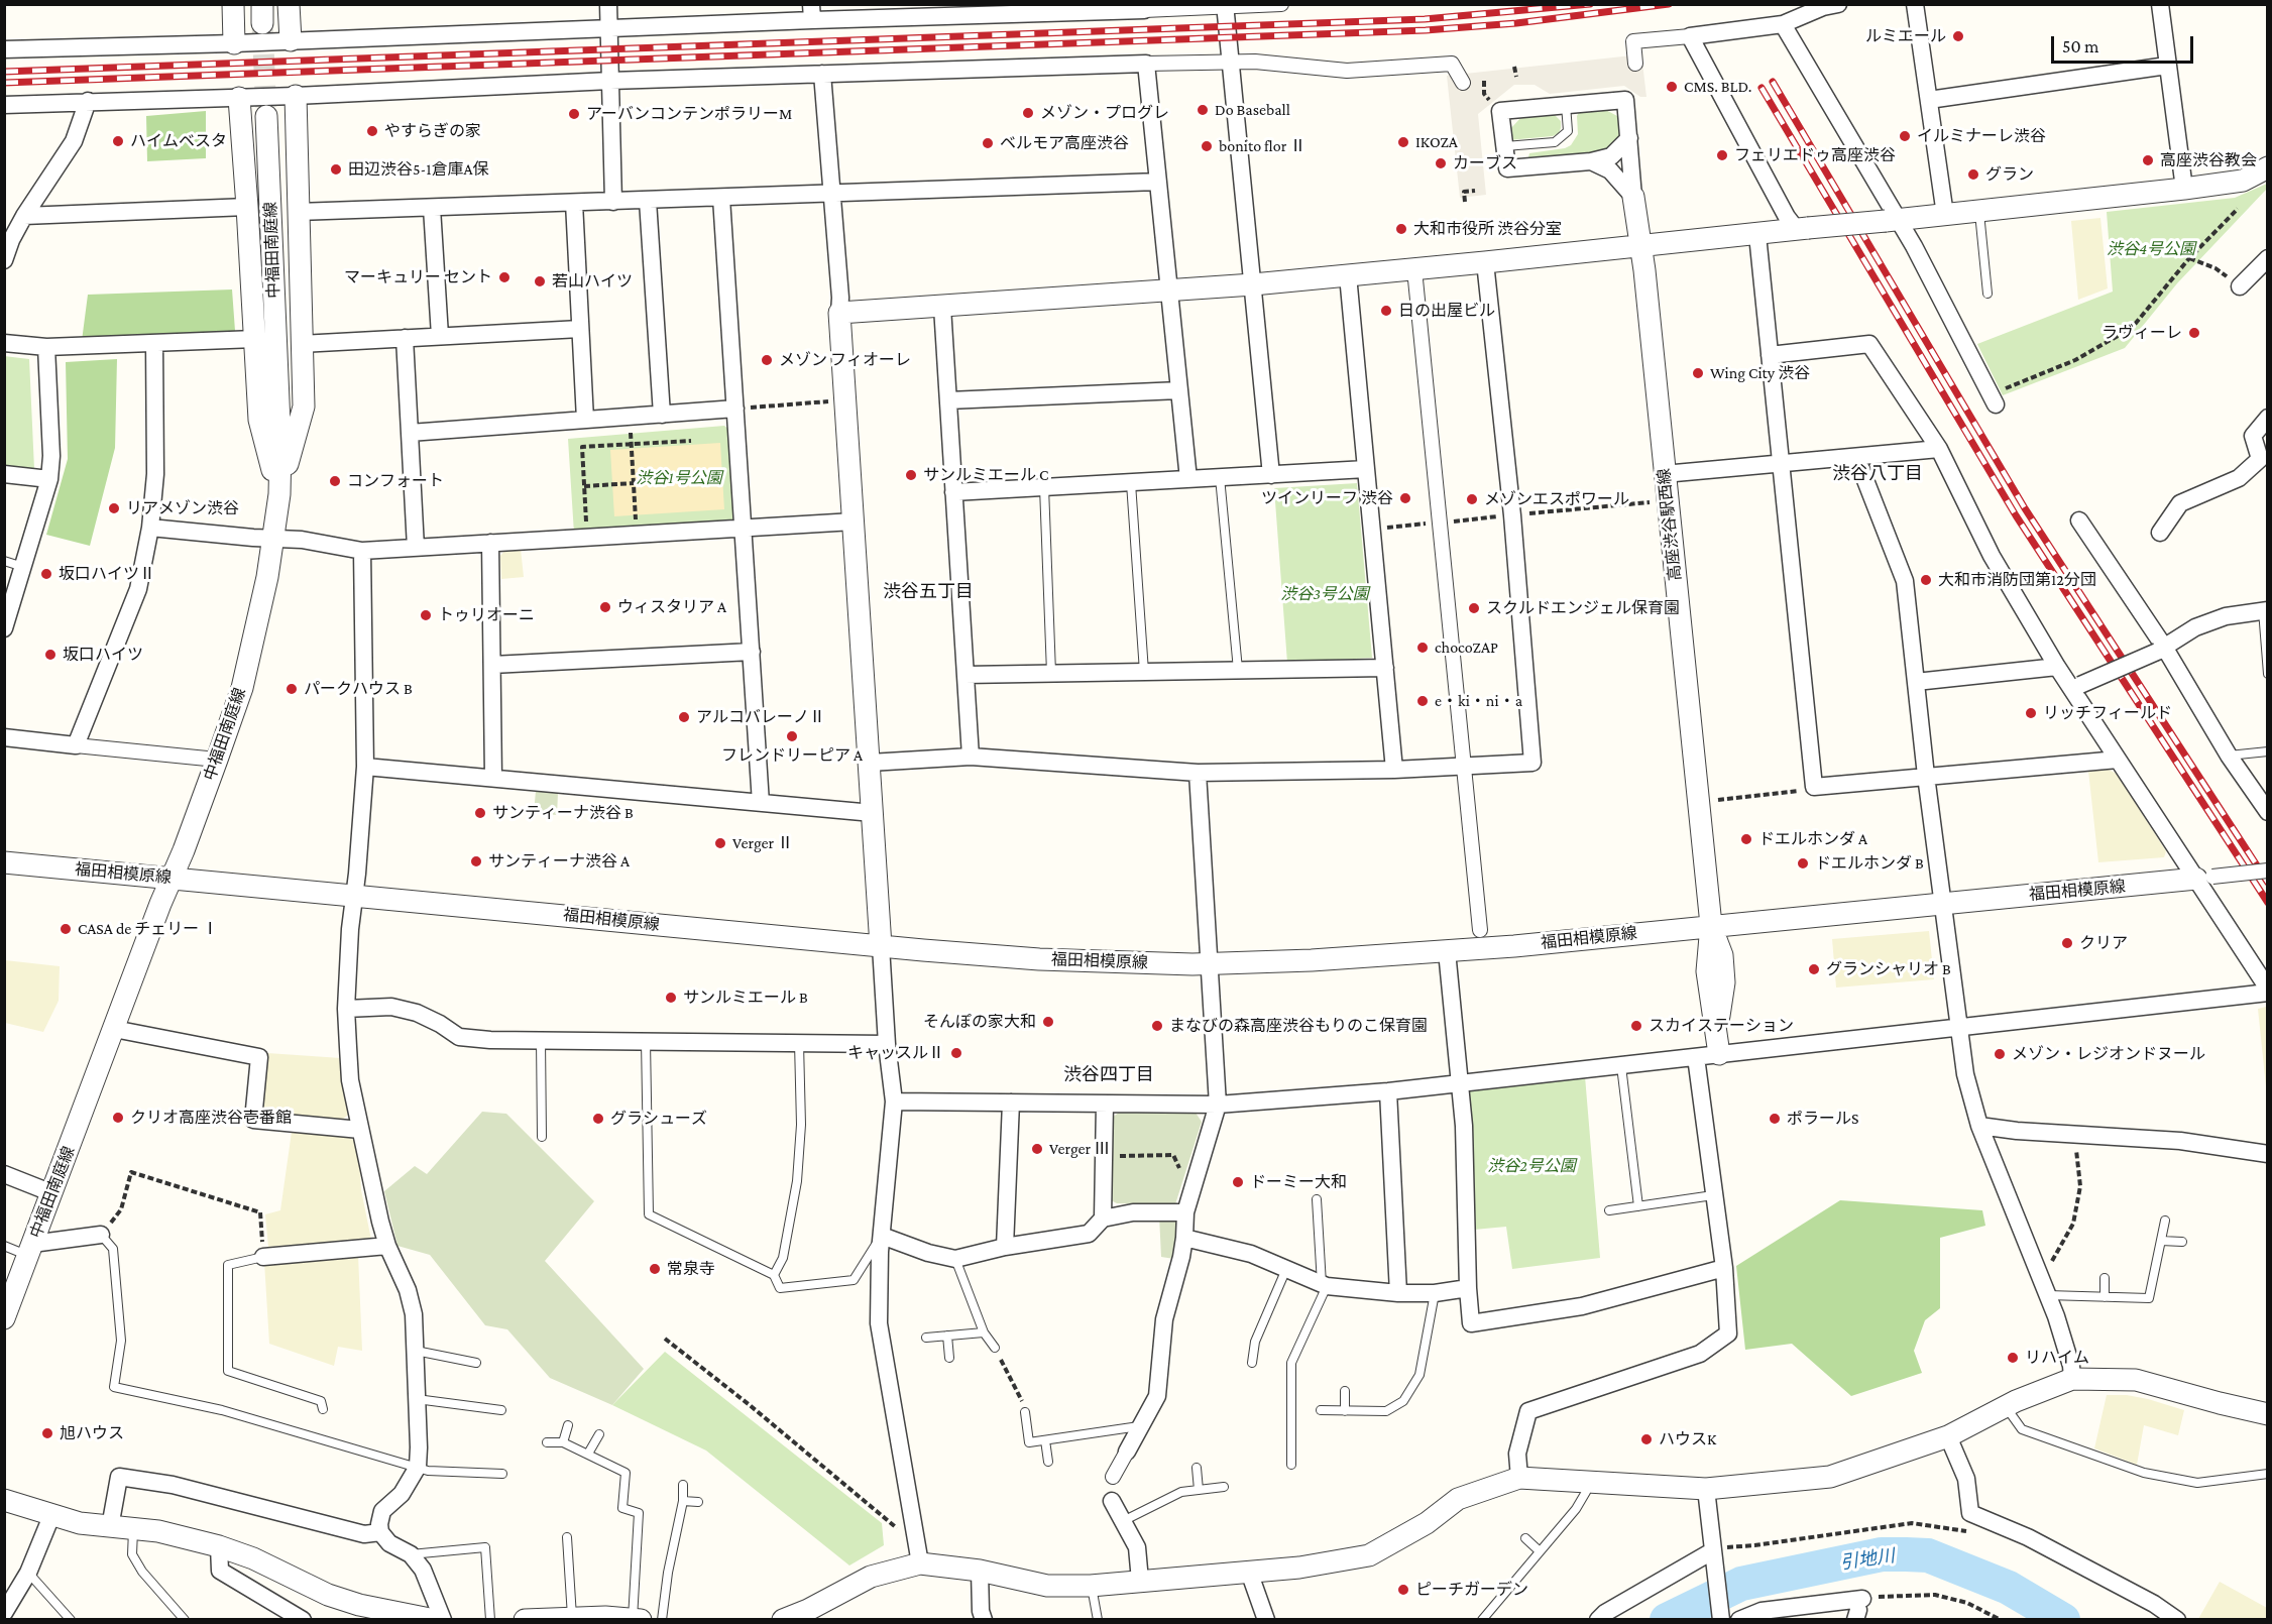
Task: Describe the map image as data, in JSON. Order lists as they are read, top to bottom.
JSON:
{
  "streets": {
    "street": ["中福田南庭線", "高座渋谷駅西線", "福田相模原線"]
  },
  "crossings": [
    ["中福田南庭線", "福田相模原線"],
    ["高座渋谷駅西線", "福田相模原線"]
  ],
  "districts": ["渋谷八丁目", "渋谷五丁目", "渋谷四丁目"],
  "water": ["引地川"],
  "parks": [
    "渋谷4号公園",
    "渋谷1号公園",
    "渋谷3号公園",
    "渋谷2号公園"
  ],
  "places": [
    "ルミエール",
    "CMS. BLD.",
    "Do Baseball",
    "メゾン・プログレ",
    "アーバンコンテンポラリーM",
    "やすらぎの家",
    "イルミナーレ渋谷",
    "ハイムベスタ",
    "IKOZA",
    "ベルモア高座渋谷",
    "bonito flor Ⅱ",
    "フェリエドゥ高座渋谷",
    "高座渋谷教会",
    "カーブス",
    "田辺渋谷5-1倉庫A保",
    "グラン",
    "大和市役所 渋谷分室",
    "マーキュリー セント",
    "若山ハイツ",
    "日の出屋ビル",
    "ラヴィーレ",
    "メゾン フィオーレ",
    "Wing City 渋谷",
    "サンルミエール C",
    "コンフォート",
    "ツインリーフ 渋谷",
    "メゾンエスポワール",
    "リアメゾン渋谷",
    "坂口ハイツⅡ",
    "大和市消防団第12分団",
    "ウィスタリア A",
    "スクルドエンジェル保育園",
    "トゥリオーニ",
    "chocoZAP",
    "坂口ハイツ",
    "パークハウス B",
    "e・ki・ni・a",
    "リッチフィールド",
    "アルコバレーノⅡ",
    "フレンドリーピア A",
    "サンティーナ渋谷 B",
    "ドエルホンダ A",
    "Verger Ⅱ",
    "サンティーナ渋谷 A",
    "ドエルホンダ B",
    "CASA de チェリー Ⅰ",
    "クリア",
    "グランシャリオ B",
    "サンルミエール B",
    "そんぽの家大和",
    "まなびの森高座渋谷もりのこ保育園",
    "スカイステーション",
    "キャッスルⅡ",
    "メゾン・レジオンドヌール",
    "クリオ高座渋谷壱番館",
    "グラシューズ",
    "ポラールS",
    "Verger Ⅲ",
    "ドーミー大和",
    "常泉寺",
    "リハイム",
    "旭ハウス",
    "ハウスK",
    "ピーチガーデン"
  ],
  "scale_bar": "50 m"
}
